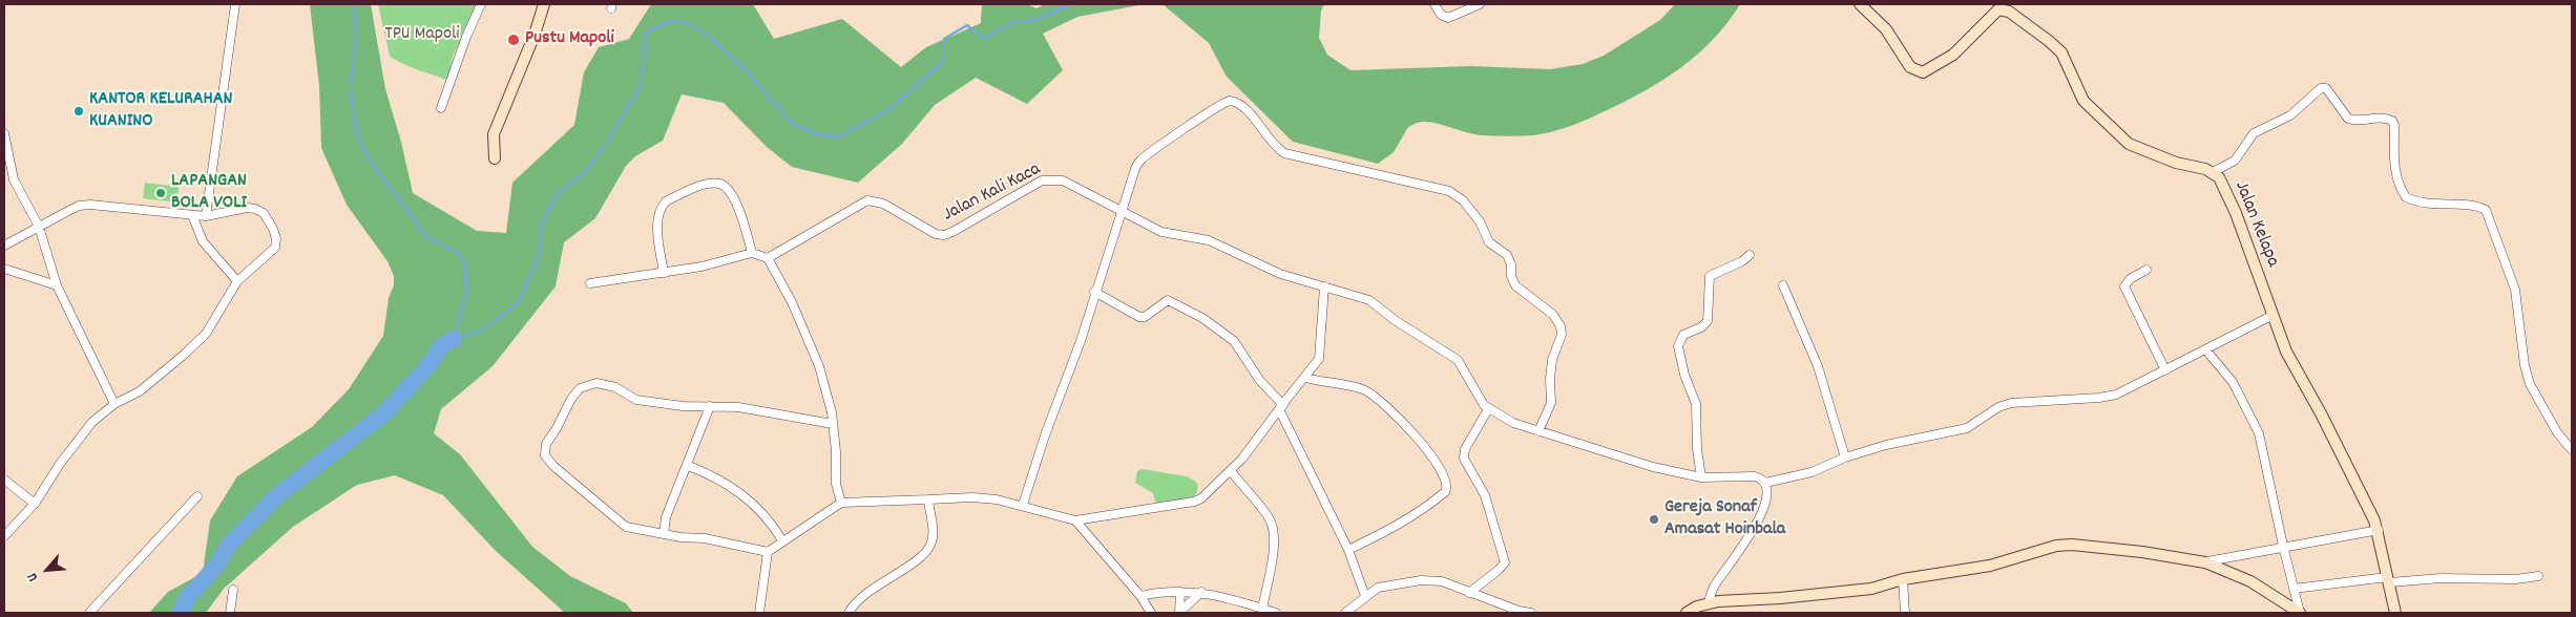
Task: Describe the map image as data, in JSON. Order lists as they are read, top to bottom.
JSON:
{
  "streets": {
    "street": ["Jalan Kali Kaca", "Jalan Kelapa"]
  },
  "parks": ["TPU Mapoli"],
  "places": [
    "Pustu Mapoli",
    "KANTOR KELURAHAN KUANINO",
    "LAPANGAN BOLA VOLI",
    "Gereja Sonaf Amasat Hoinbala"
  ],
  "north": "bottom left"
}
